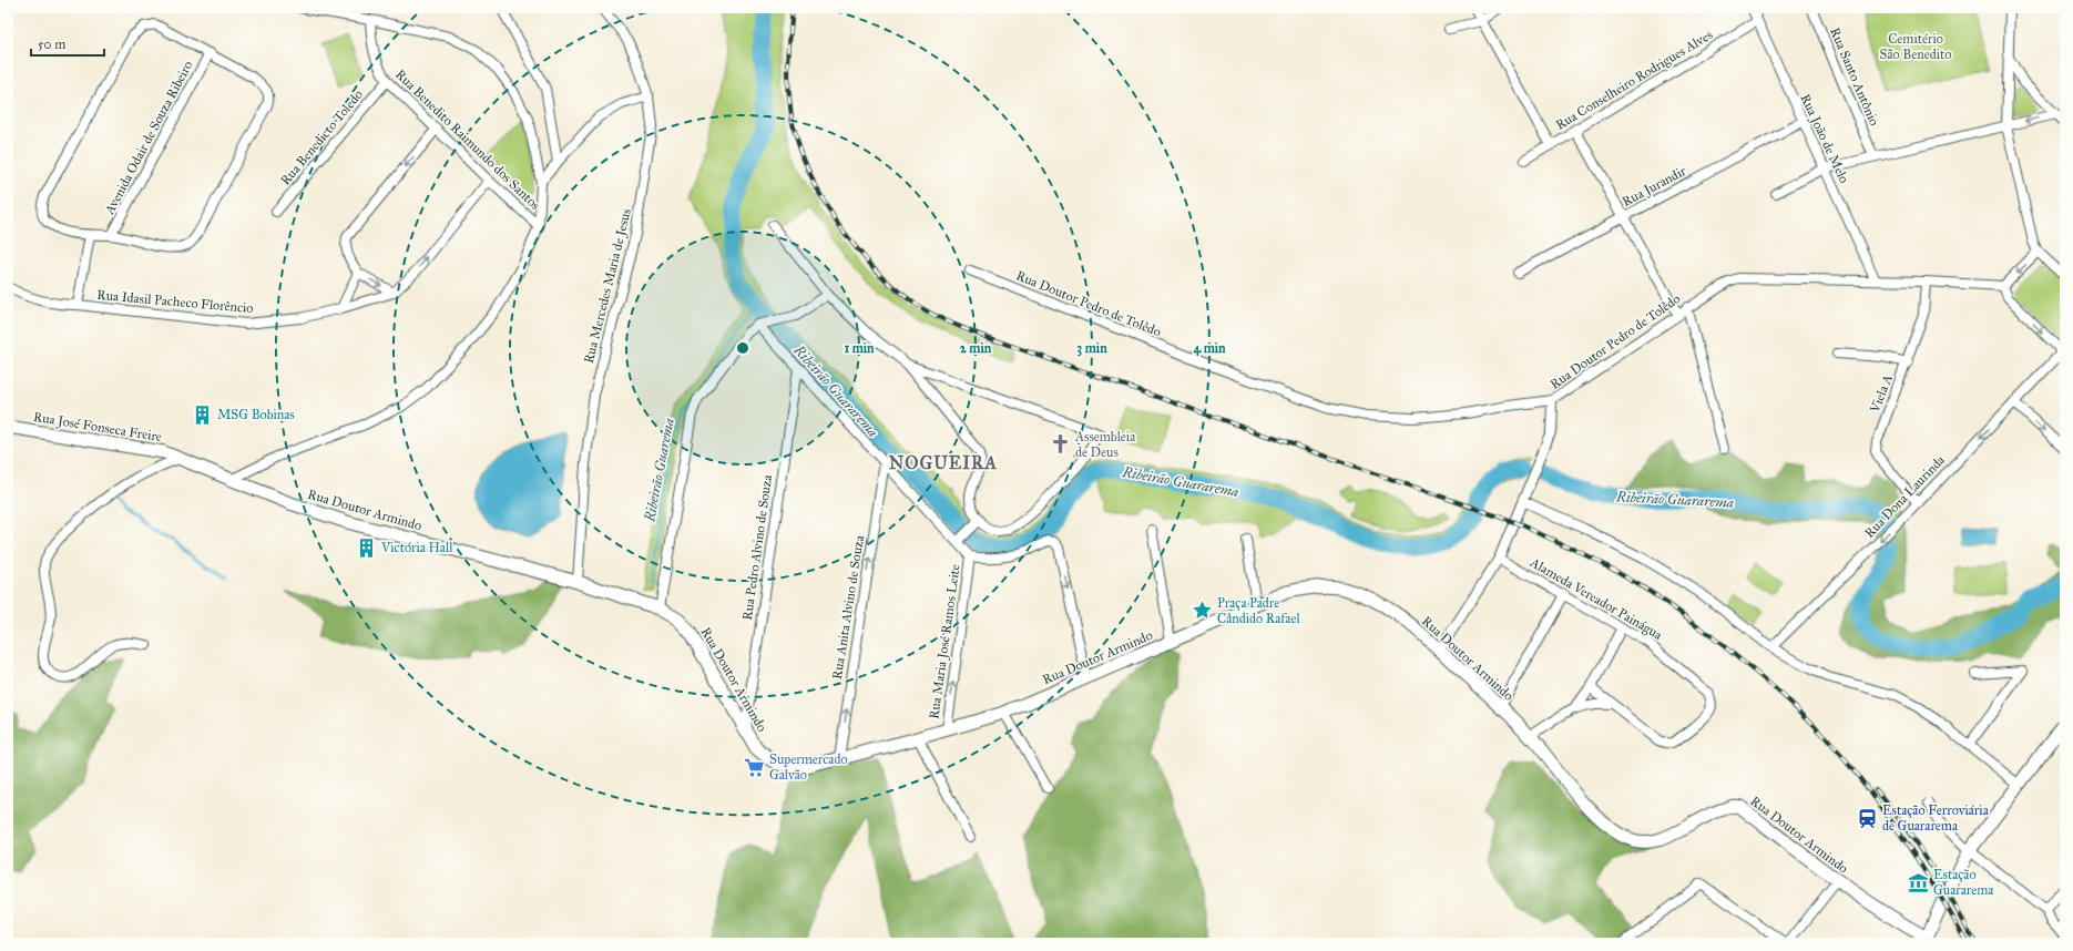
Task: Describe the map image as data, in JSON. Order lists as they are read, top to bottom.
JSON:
{
  "streets": {
    "street": [
      "Rua Santo Antônio",
      "Rua Conselheiro Rodrigues Alves",
      "Avenida Odair de Souza Ribeiro",
      "Rua Benedicto Toledo",
      "Rua João de Melo",
      "Rua Benedito Raimundo dos Santos",
      "Rua Jurandir",
      "Rua Mercedes Maria de Jesus",
      "Rua Idasil Pacheco Florêncio",
      "Rua Doutor Pedro de Tolêdo",
      "Viela A",
      "Rua José Fonseca Freire",
      "Rua Dona Laurinda",
      "Rua Doutor Armindo",
      "Rua Pedro Alvino de Souza",
      "Alameda Vereador Painágua",
      "Rua Anita Alvino de Souza",
      "Rua Maria José Ramos Leite"
    ]
  },
  "crossings": [
    ["Rua Conselheiro Rodrigues Alves", "Rua João de Melo"],
    ["Rua Benedicto Toledo", "Rua Benedito Raimundo dos Santos"],
    ["Rua João de Melo", "Rua Jurandir"],
    ["Rua João de Melo", "Rua Doutor Pedro de Tolêdo"],
    ["Rua Mercedes Maria de Jesus", "Rua Doutor Armindo"],
    ["Rua Doutor Pedro de Tolêdo", "Viela A"],
    ["Rua Doutor Pedro de Tolêdo", "Rua Dona Laurinda"],
    ["Viela A", "Rua Dona Laurinda"],
    ["Rua José Fonseca Freire", "Rua Doutor Armindo"],
    ["Rua Doutor Armindo", "Rua Pedro Alvino de Souza"],
    ["Rua Doutor Armindo", "Rua Anita Alvino de Souza"],
    ["Rua Doutor Armindo", "Rua Maria José Ramos Leite"]
  ],
  "one_way": ["Rua Dona Laurinda", "Rua Anita Alvino de Souza", "Rua Maria José Ramos Leite"],
  "districts": ["NOGUEIRA"],
  "water": ["Ribeirão Guararema", "Ribeirão Guarema"],
  "parks": ["Cemitério São Benedito"],
  "places": {
    "building": ["MSG Bobinas", "Victória Hall"],
    "church": ["Assembleia de Deus"],
    "place": ["Praça Padre Cândido Rafael"],
    "supermarket": ["Supermercado Galvão"],
    "station": ["Estação Ferroviária de Guararema"],
    "museum": ["Estação Guararema"]
  },
  "scale_bar": "50 m",
  "rings": [
    "1 min",
    "2 min",
    "3 min",
    "4 min"
  ]
}
